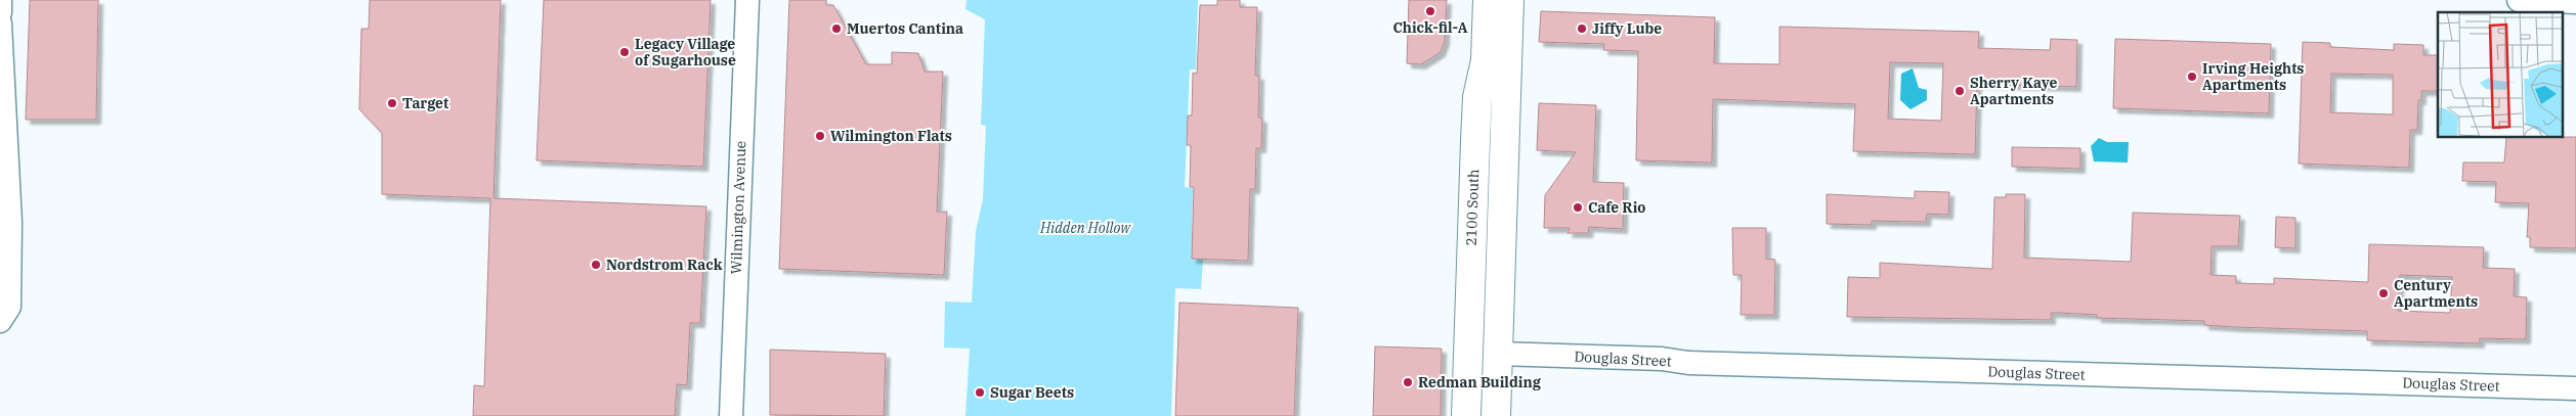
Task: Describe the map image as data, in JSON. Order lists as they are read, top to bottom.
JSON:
{
  "streets": {
    "main road": ["2100 South"],
    "street": ["Wilmington Avenue", "Douglas Street"]
  },
  "crossings": [
    ["2100 South", "Douglas Street"]
  ],
  "parks": ["Hidden Hollow"],
  "places": [
    "Chick-fil-A",
    "Muertos Cantina",
    "Jiffy Lube",
    "Legacy Village of Sugarhouse",
    "Irving Heights Apartments",
    "Sherry Kaye Apartments",
    "Target",
    "Wilmington Flats",
    "Cafe Rio",
    "Nordstrom Rack",
    "Century Apartments",
    "Redman Building",
    "Sugar Beets"
  ]
}
